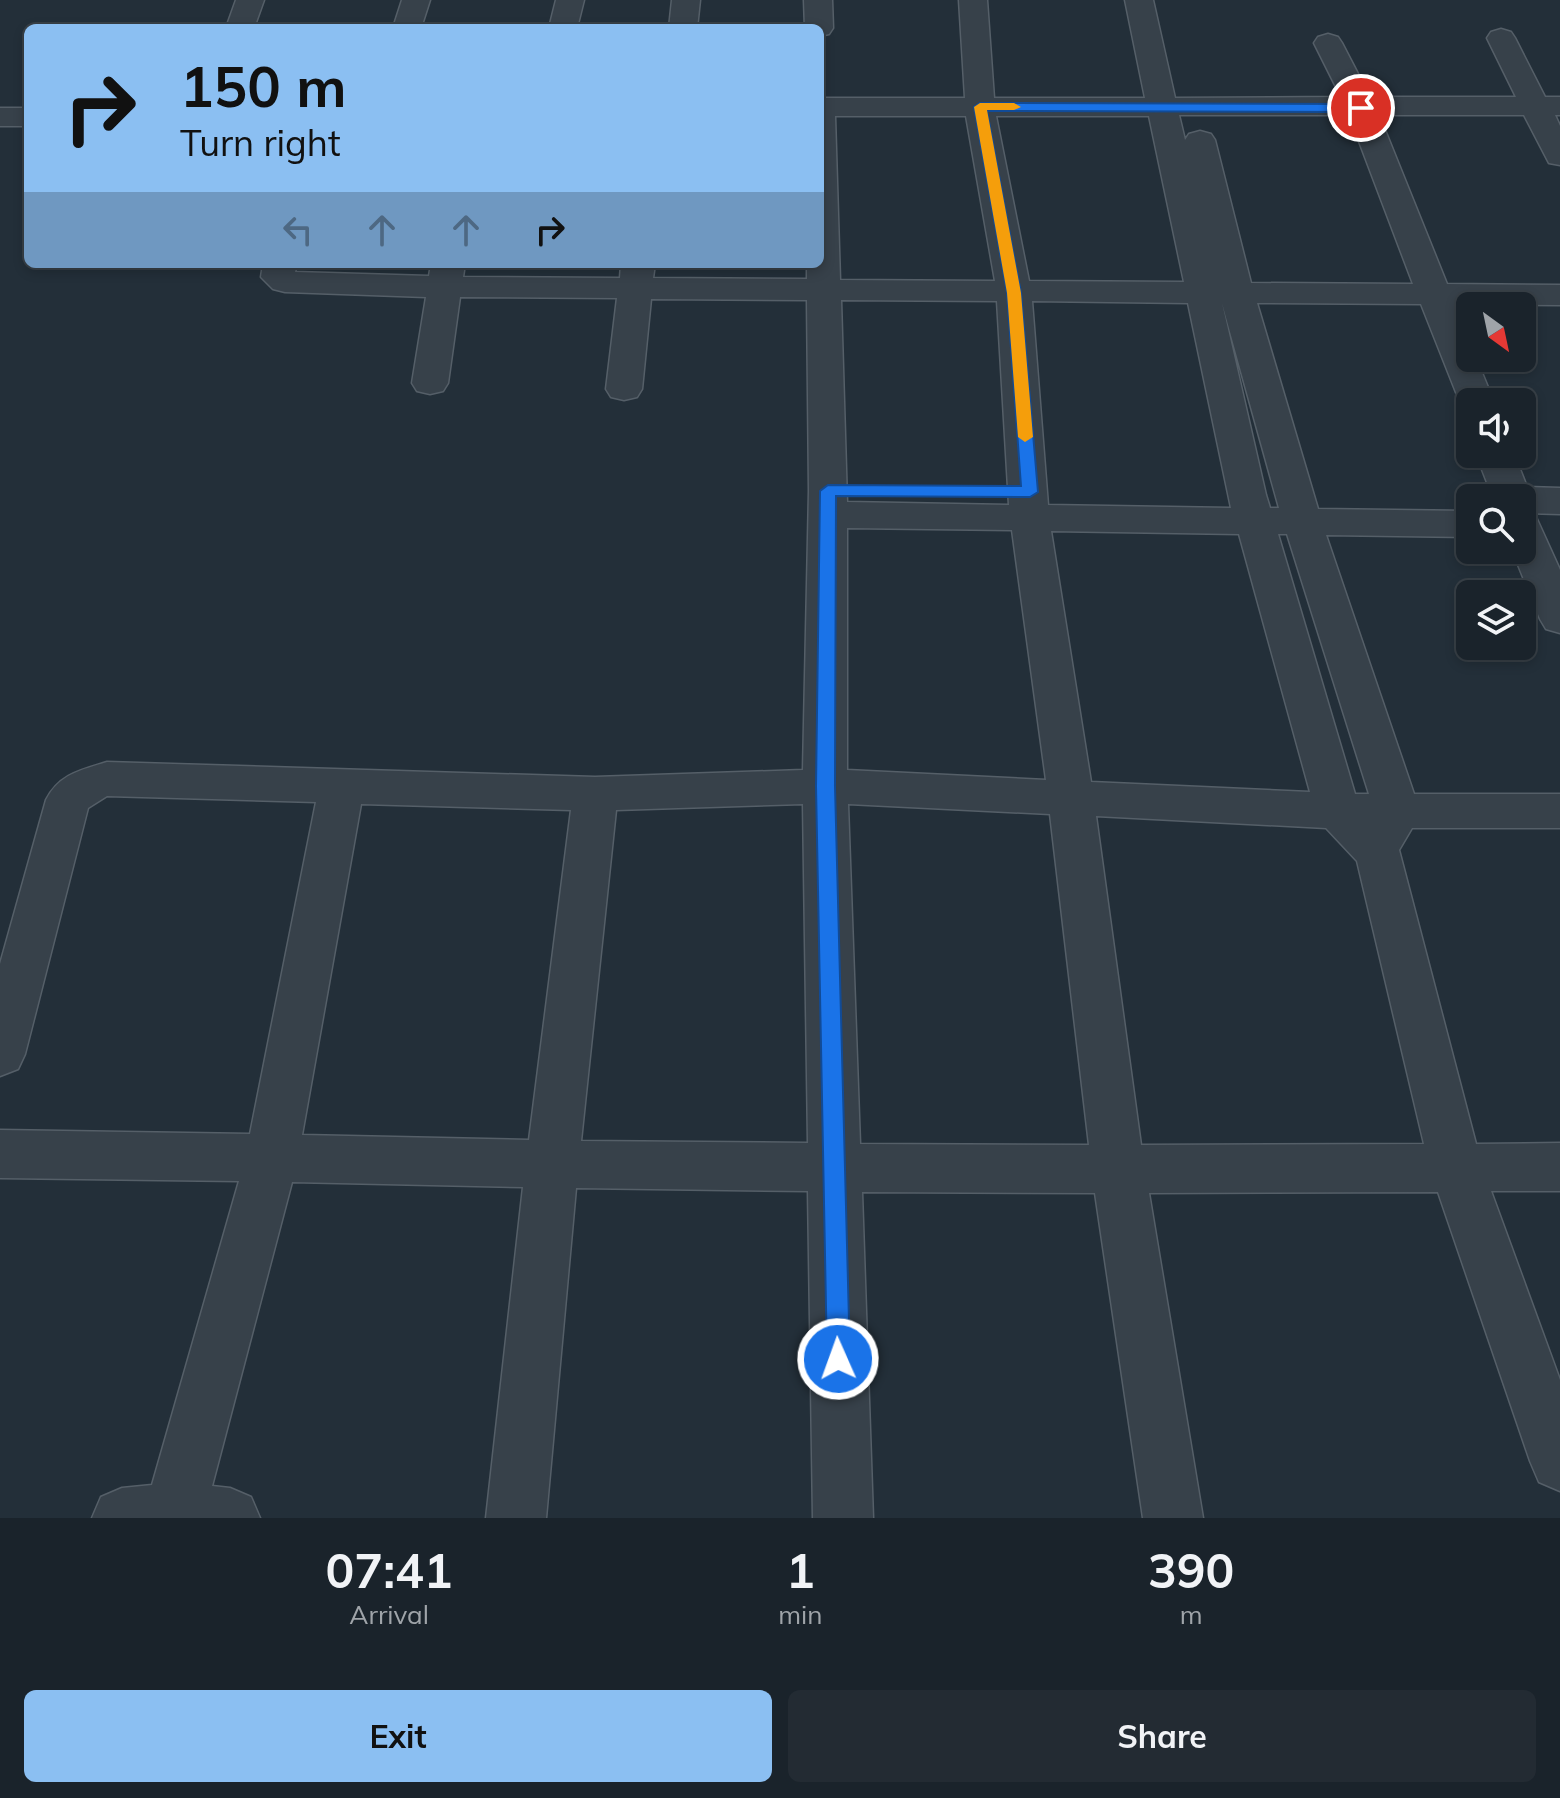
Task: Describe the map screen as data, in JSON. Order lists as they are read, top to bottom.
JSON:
{
  "north": "bottom right",
  "page": {
    "turn": ["150 m", "Turn right"],
    "eta": [
      "07:41",
      "Arrival",
      "1",
      "min",
      "390",
      "m"
    ],
    "buttons": ["Exit", "Share"]
  }
}
